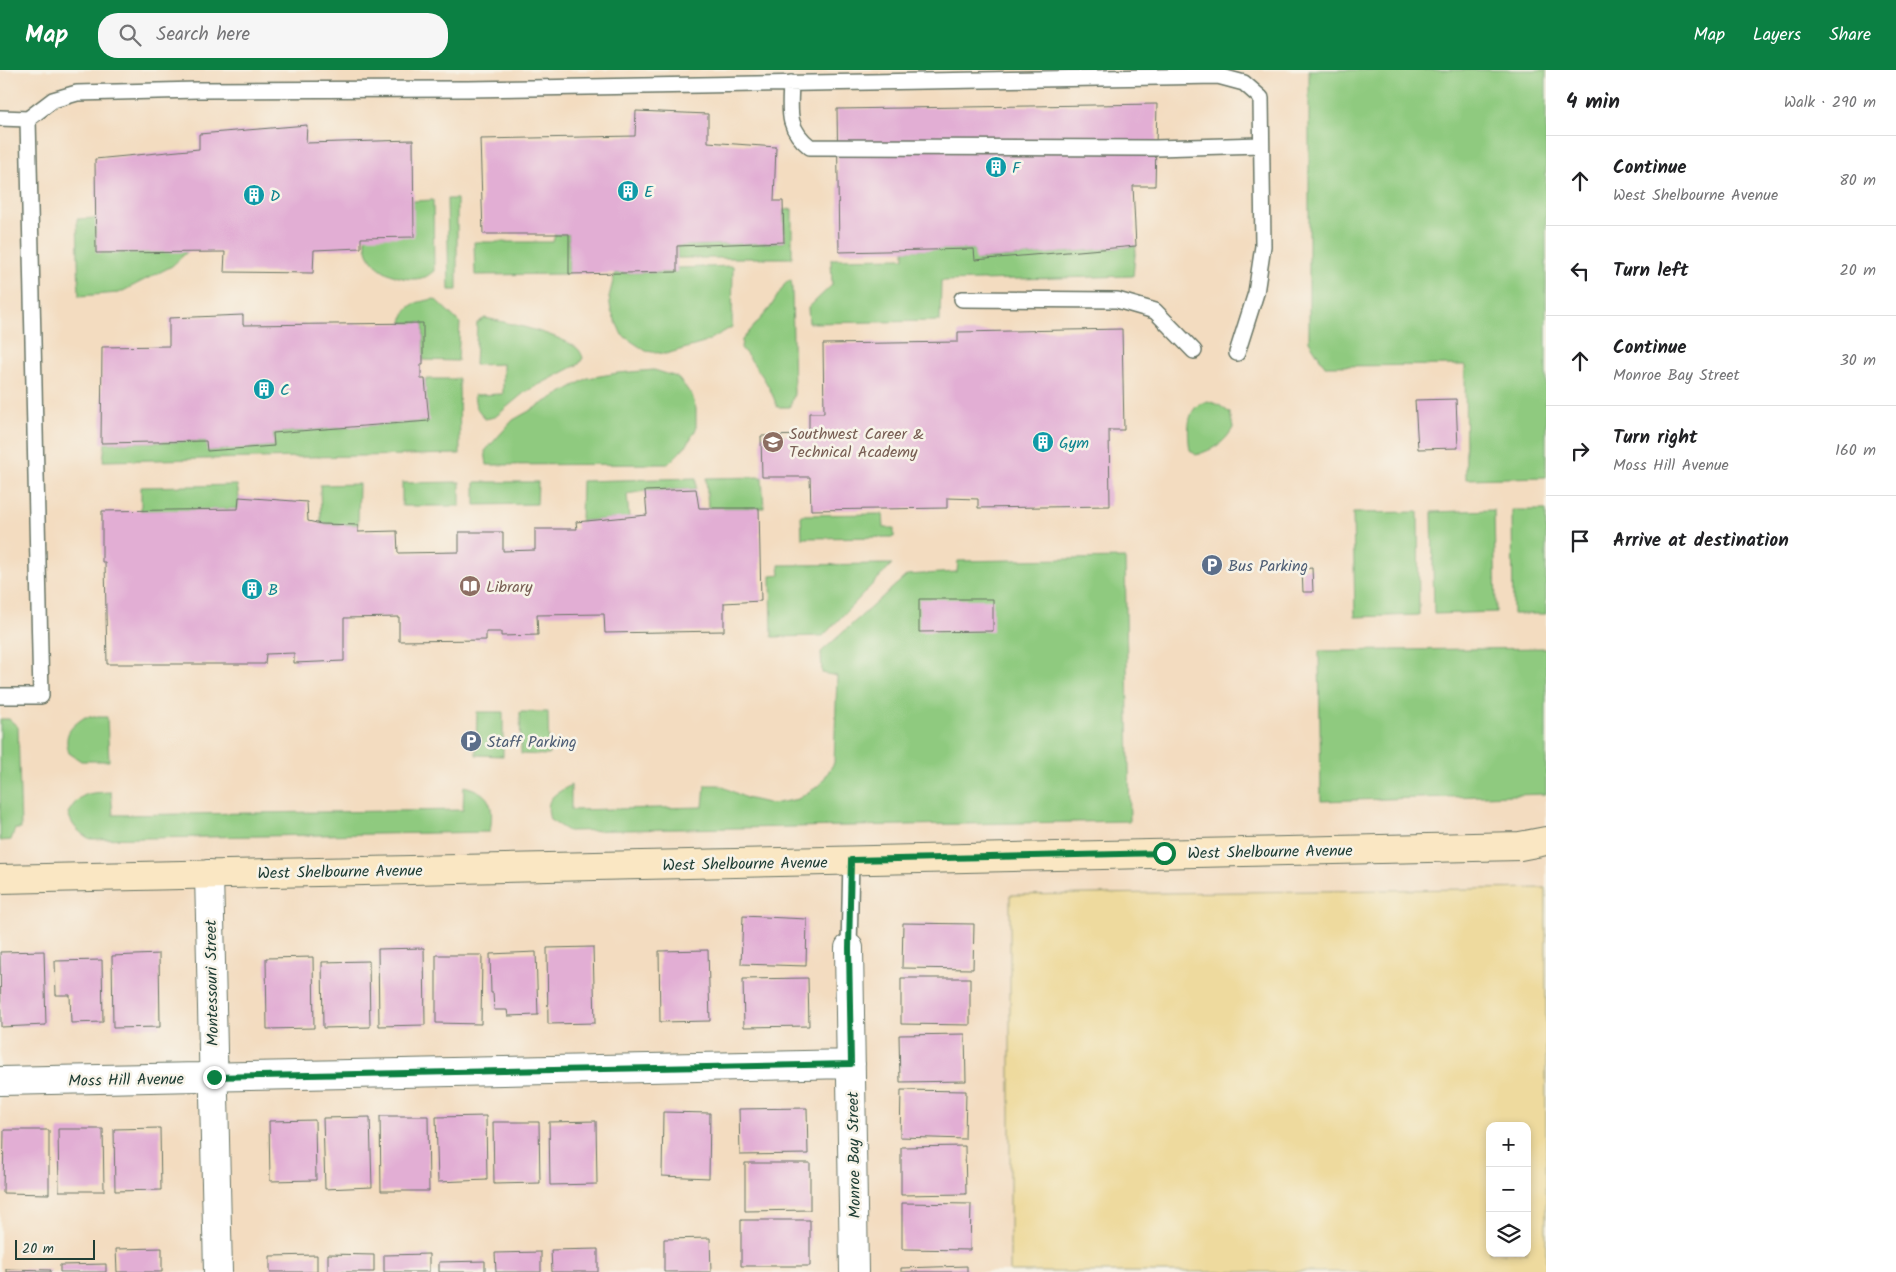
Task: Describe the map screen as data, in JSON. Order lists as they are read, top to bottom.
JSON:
{
  "streets": {
    "street": [
      "West Shelbourne Avenue",
      "Montessouri Street",
      "Moss Hill Avenue",
      "Monroe Bay Street"
    ]
  },
  "crossings": [
    ["West Shelbourne Avenue", "Montessouri Street"],
    ["Montessouri Street", "Moss Hill Avenue"],
    ["Moss Hill Avenue", "Monroe Bay Street"]
  ],
  "places": {
    "building": [
      "F",
      "E",
      "D",
      "C",
      "Gym",
      "B"
    ],
    "school or university": ["Southwest Career & Technical Academy"],
    "parking": ["Bus Parking", "Staff Parking"],
    "library": ["Library"]
  },
  "scale_bar": "20 m",
  "page": {
    "header": "Map",
    "search": "Search here",
    "nav": ["Map", "Layers", "Share"],
    "heading": ["4 min", "Walk · 290 m"],
    "list": [
      ["Continue", "West Shelbourne Avenue", "80 m"],
      ["Turn left", "20 m"],
      ["Continue", "Monroe Bay Street", "30 m"],
      ["Turn right", "Moss Hill Avenue", "160 m"],
      "Arrive at destination"
    ],
    "map_buttons": ["+", "−"],
    "scale": "20 m"
  }
}
